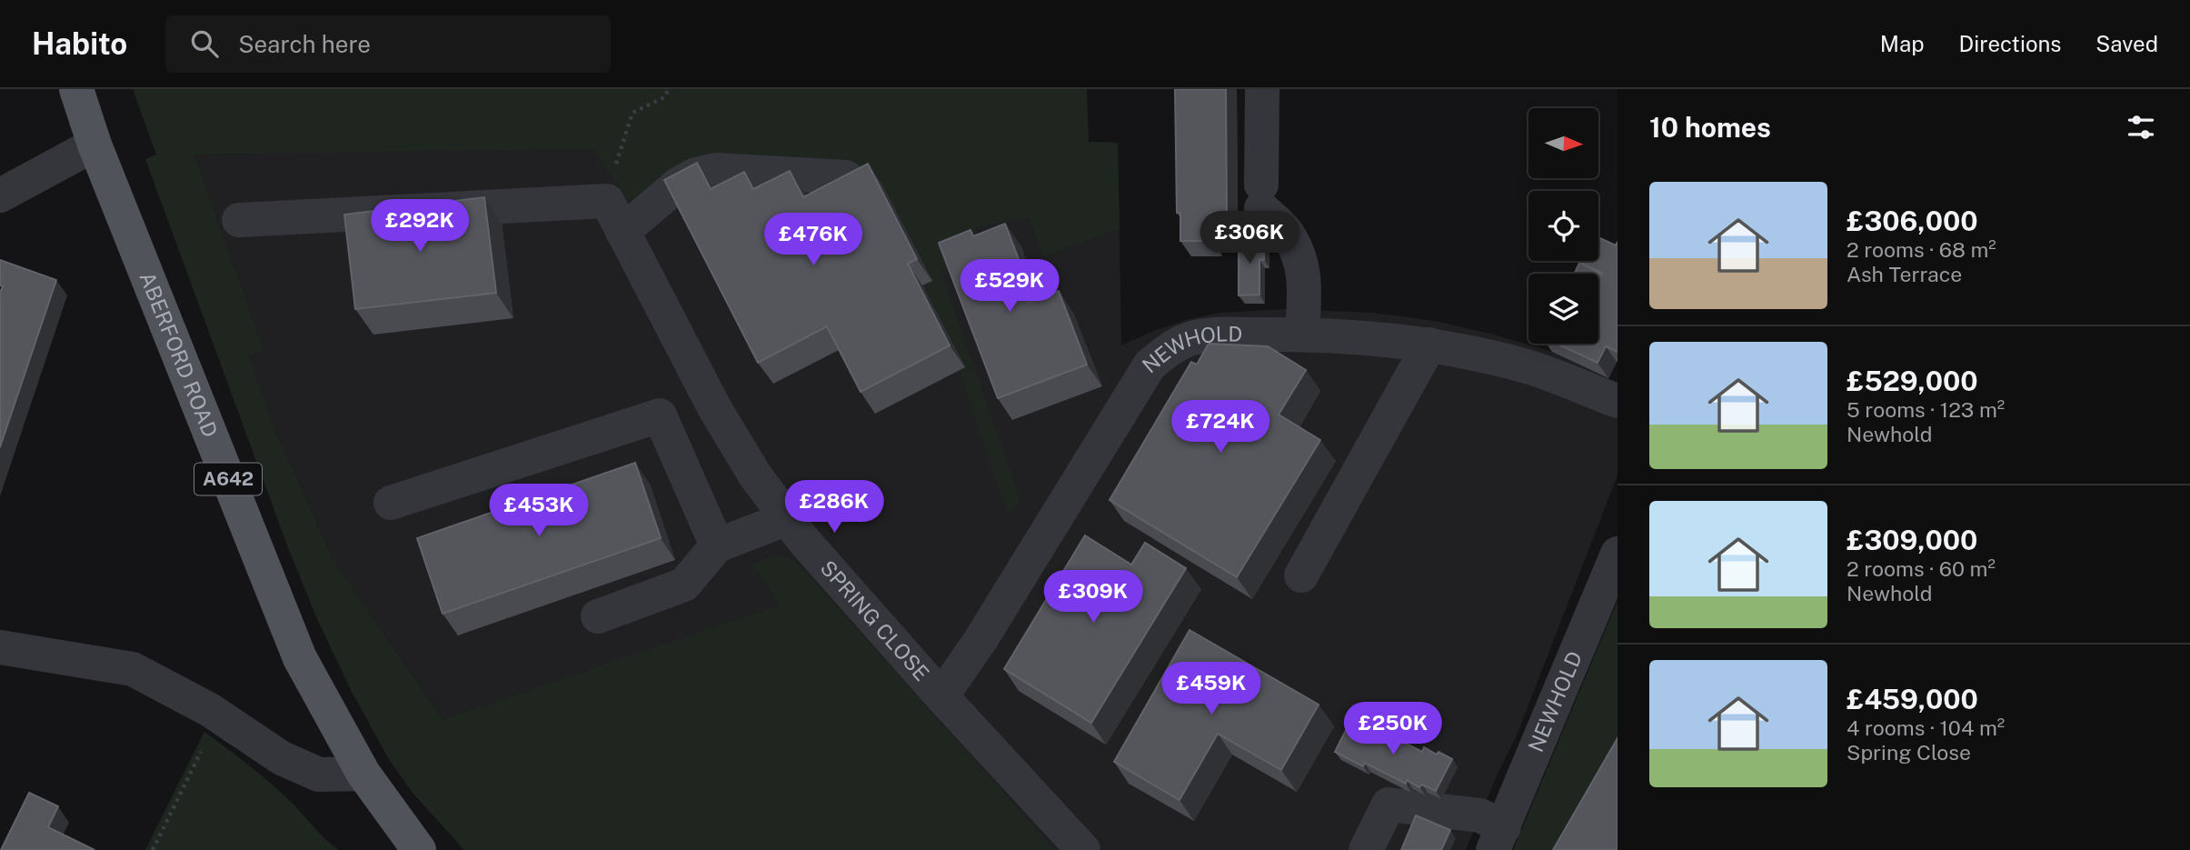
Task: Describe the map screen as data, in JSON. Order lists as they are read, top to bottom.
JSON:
{
  "streets": {
    "main road": ["ABERFORD ROAD", "A642"],
    "street": ["NEWHOLD", "SPRING CLOSE"]
  },
  "crossings": [
    ["NEWHOLD", "SPRING CLOSE"]
  ],
  "north": "right",
  "page": {
    "header": "Habito",
    "search": "Search here",
    "nav": ["Map", "Directions", "Saved"],
    "heading": "10 homes",
    "list": [
      {
        "name": "£306,000",
        "note": "2 rooms · 68 m² · Ash Terrace"
      },
      {
        "name": "£529,000",
        "note": "5 rooms · 123 m² · Newhold"
      },
      {
        "name": "£309,000",
        "note": "2 rooms · 60 m² · Newhold"
      },
      {
        "name": "£459,000",
        "note": "4 rooms · 104 m² · Spring Close"
      }
    ],
    "price": [
      "£292K",
      "£306K",
      "£476K",
      "£529K",
      "£724K",
      "£286K",
      "£453K",
      "£309K",
      "£459K",
      "£250K"
    ]
  }
}
